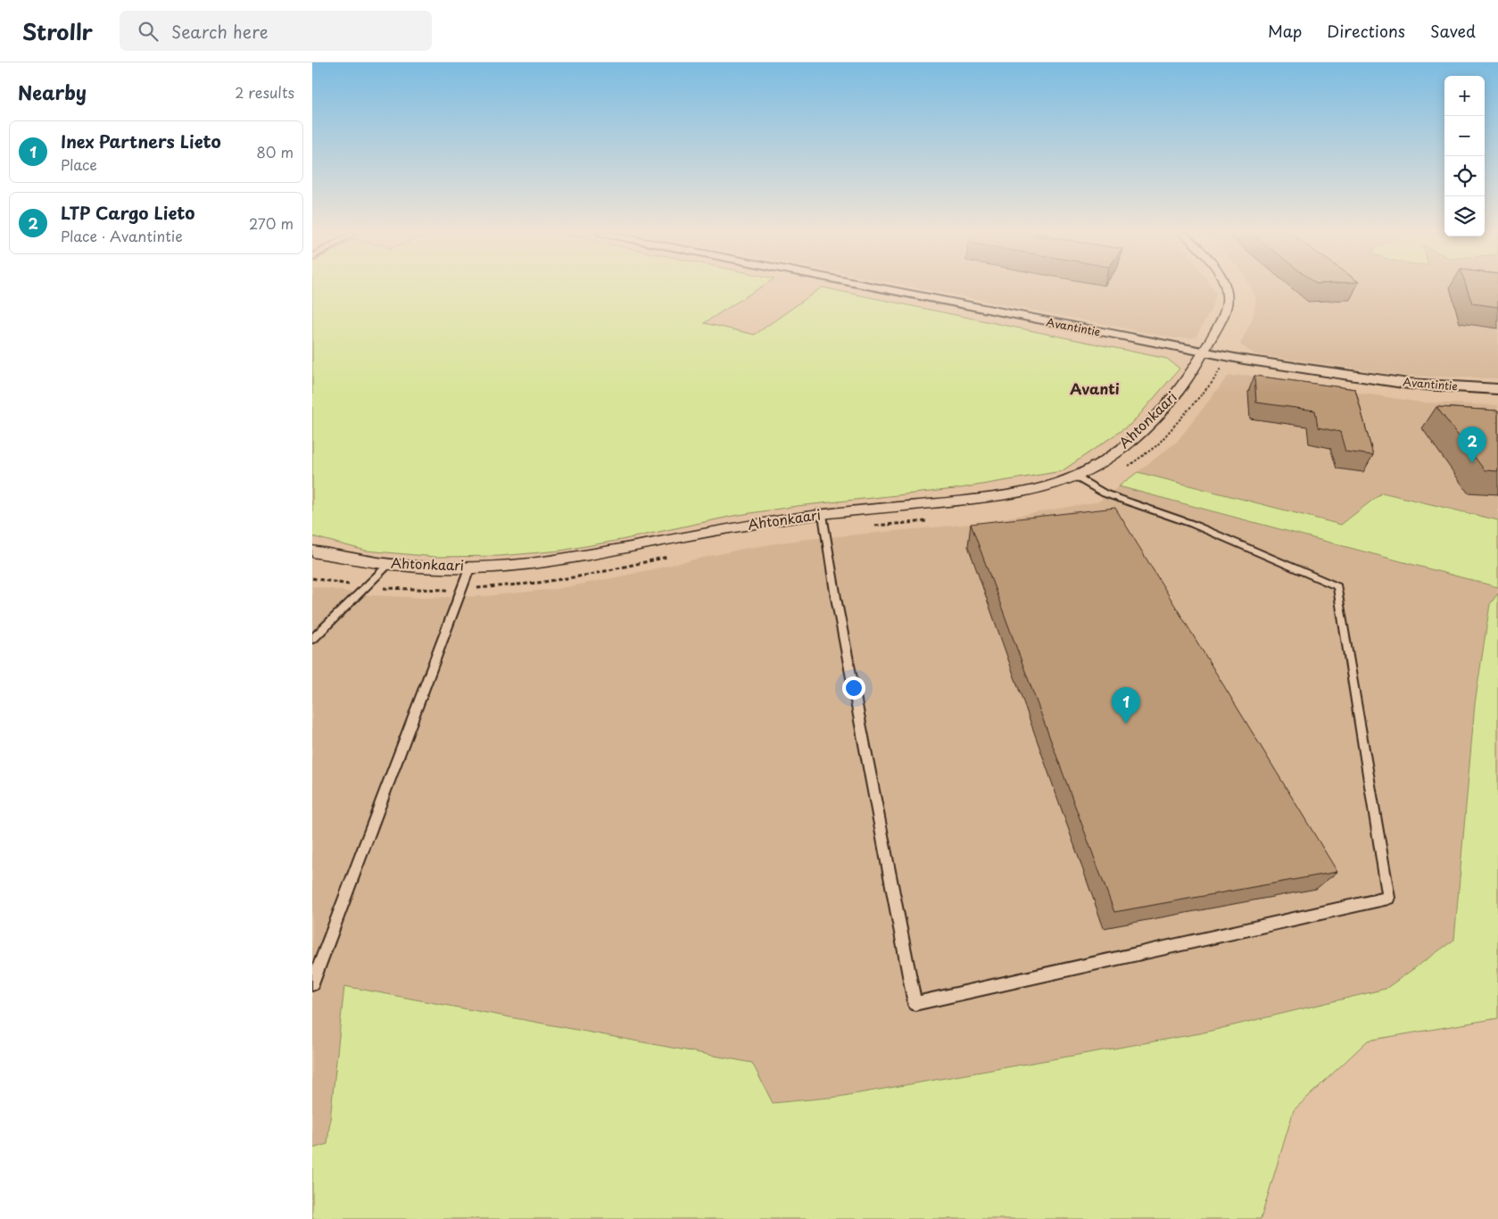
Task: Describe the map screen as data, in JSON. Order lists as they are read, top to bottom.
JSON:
{
  "streets": {
    "street": ["Avantintie", "Ahtonkaari"]
  },
  "crossings": [
    ["Avantintie", "Ahtonkaari"]
  ],
  "districts": ["Avanti"],
  "page": {
    "header": "Strollr",
    "search": "Search here",
    "nav": ["Map", "Directions", "Saved"],
    "heading": ["Nearby", "2 results"],
    "map_buttons": ["+", "−"],
    "list": [
      {
        "mark": "1",
        "name": "Inex Partners Lieto",
        "note": "Place",
        "value": "80 m"
      },
      {
        "mark": "2",
        "name": "LTP Cargo Lieto",
        "note": "Place · Avantintie",
        "value": "270 m"
      }
    ],
    "pins": ["2", "1"]
  }
}
